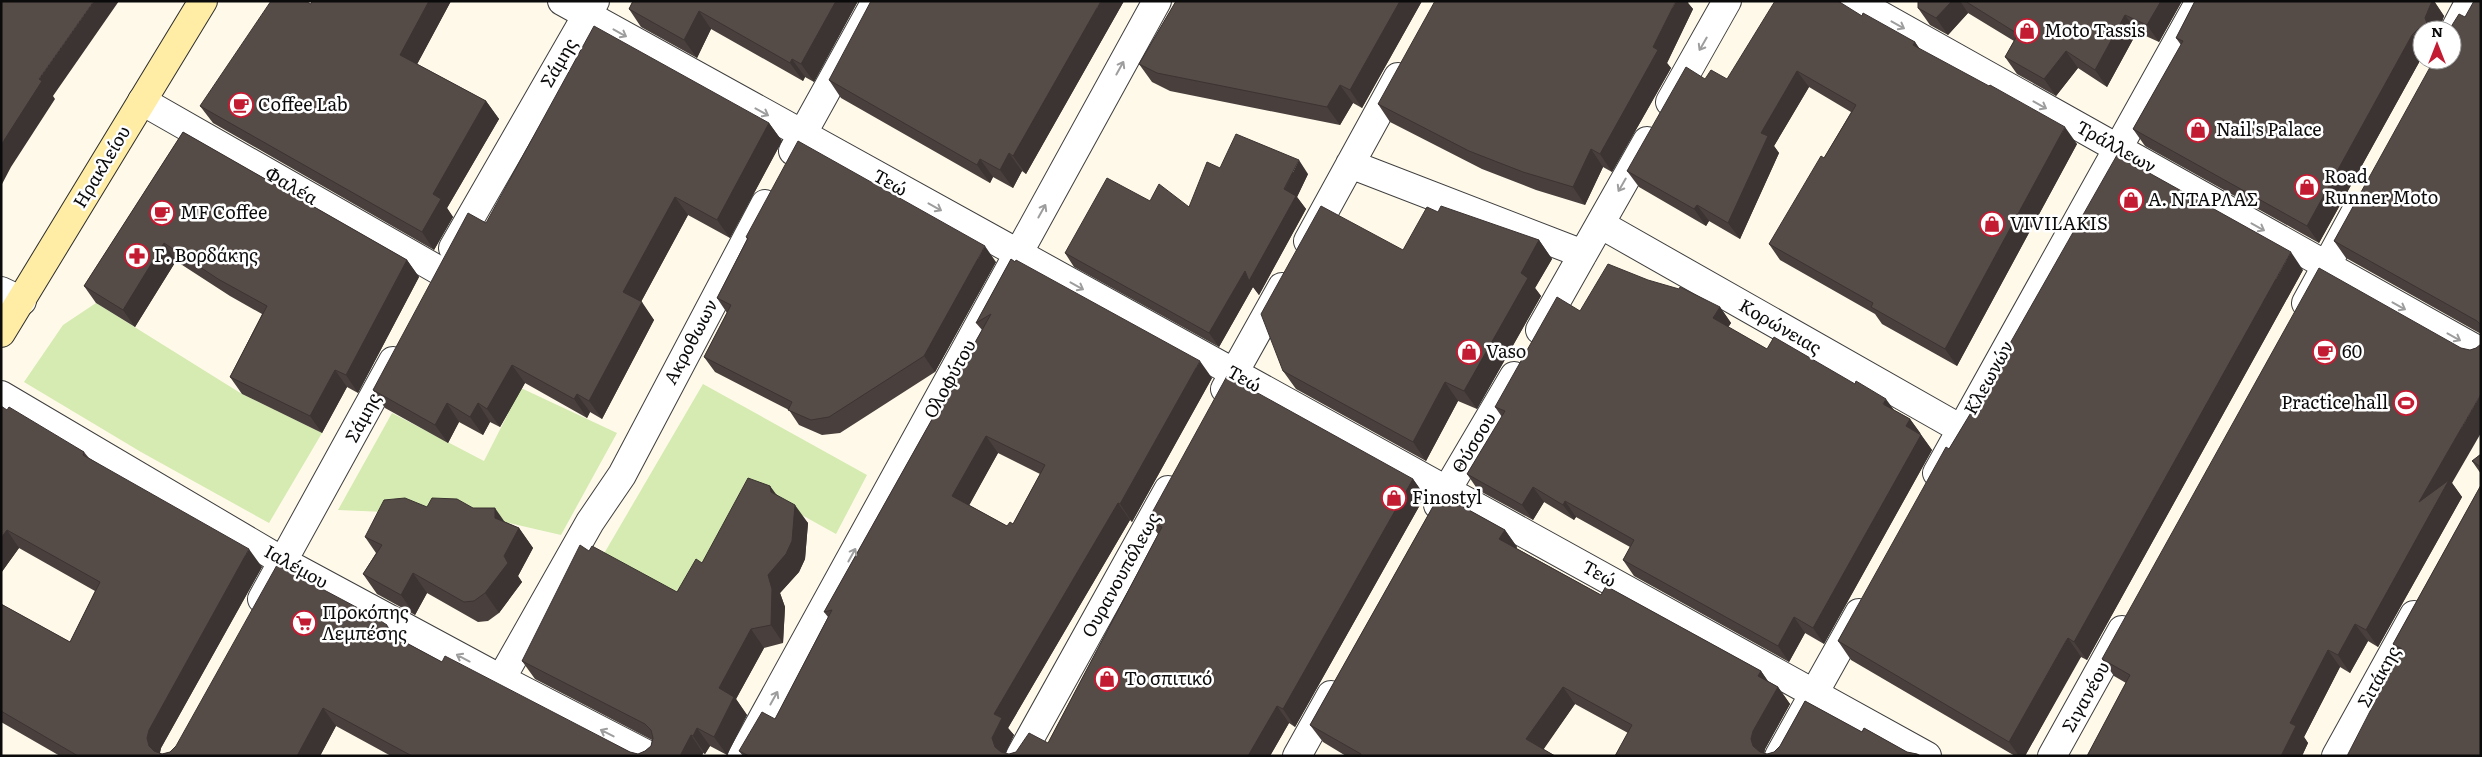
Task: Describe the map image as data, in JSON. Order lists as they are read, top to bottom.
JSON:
{
  "streets": {
    "main road": ["Ηρακλείου"],
    "street": [
      "Σάμης",
      "Τράλλεων",
      "Τεώ",
      "Φαλέα",
      "Κορώνειας",
      "Ακροθωων",
      "Κλεωνών",
      "Ολοφύτου",
      "Θύσσου",
      "Ιαλέμου",
      "Ουρανουπόλεως",
      "Σιτάκης",
      "Σιγανέου"
    ]
  },
  "crossings": [
    ["Σάμης", "Τεώ"],
    ["Σάμης", "Φαλέα"],
    ["Σάμης", "Ιαλέμου"],
    ["Τράλλεων", "Κλεωνών"],
    ["Ηρακλείου", "Φαλέα"],
    ["Τεώ", "Ακροθωων"],
    ["Τεώ", "Ολοφύτου"],
    ["Τεώ", "Θύσσου"],
    ["Κορώνειας", "Κλεωνών"],
    ["Κορώνειας", "Θύσσου"],
    ["Ακροθωων", "Ιαλέμου"]
  ],
  "one_way": [
    "Τράλλεων",
    "Τεώ",
    "Θύσσου",
    "Ιαλέμου"
  ],
  "places": {
    "shop": [
      "Moto Tassis",
      "Nail's Palace",
      "Road Runner Moto",
      "Α. ΝΤΑΡΛΑΣ",
      "VIVILAKIS",
      "Vaso",
      "Finostyl",
      "Το σπιτικό"
    ],
    "cafe": ["Coffee Lab", "MF Coffee", "60"],
    "pharmacy": ["Γ. Βορδάκης"],
    "sports": ["Practice hall"],
    "supermarket": ["Προκόπης Λεμπέσης"]
  },
  "north": "top"
}
